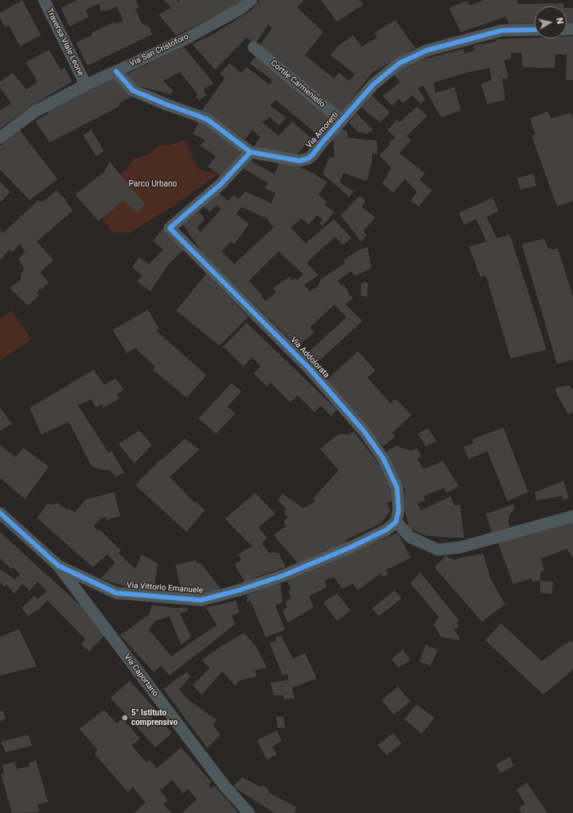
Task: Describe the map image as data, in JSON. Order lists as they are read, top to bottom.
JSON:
{
  "streets": {
    "street": [
      "Traversa Viale Leone",
      "Via San Cristoforo",
      "Cortile Carmeniello",
      "Via Amoretti",
      "Via Addolorata",
      "Via Vittorio Emanuele",
      "Via Caportano"
    ]
  },
  "crossings": [
    ["Traversa Viale Leone", "Via San Cristoforo"],
    ["Via San Cristoforo", "Via Amoretti"],
    ["Cortile Carmeniello", "Via Amoretti"],
    ["Via Amoretti", "Via Addolorata"],
    ["Via Addolorata", "Via Vittorio Emanuele"],
    ["Via Vittorio Emanuele", "Via Caportano"]
  ],
  "parks": ["Parco Urbano"],
  "places": ["5° Istituto comprensivo"],
  "north": "right"
}
